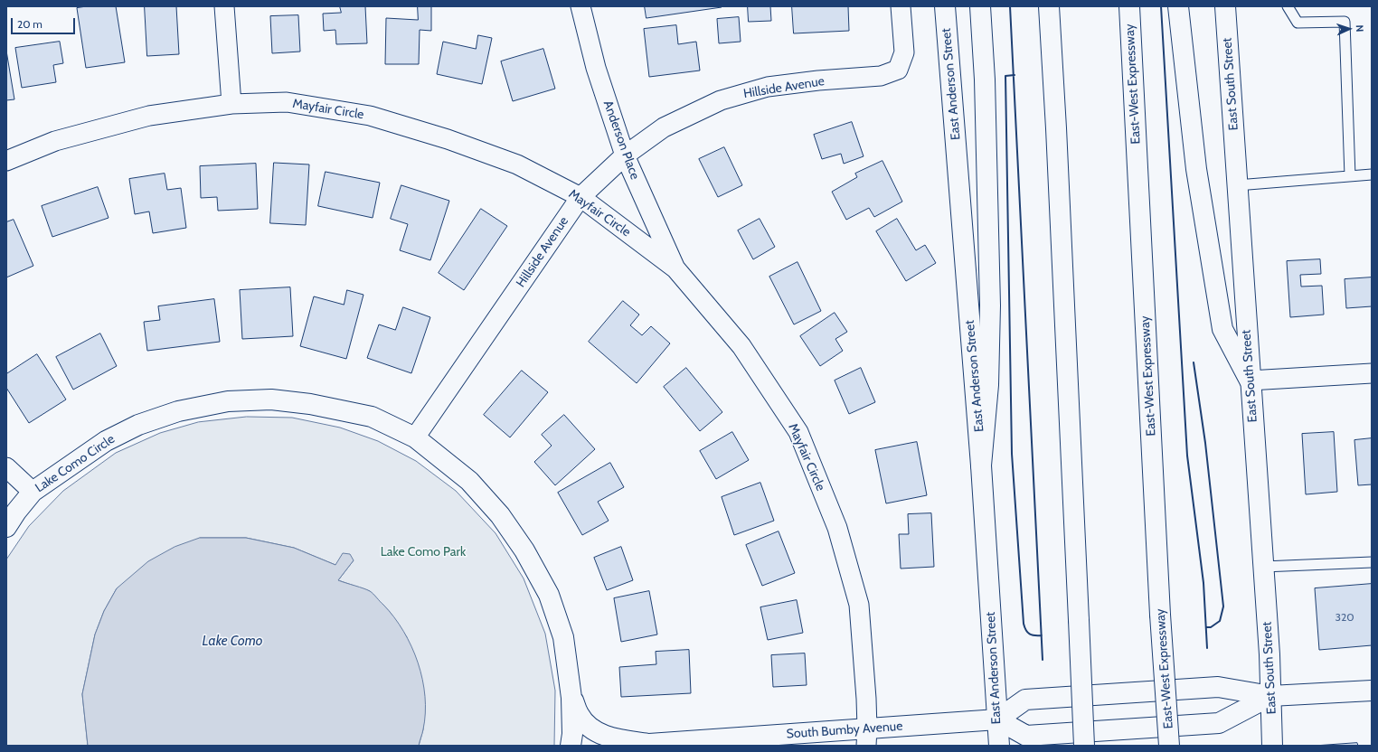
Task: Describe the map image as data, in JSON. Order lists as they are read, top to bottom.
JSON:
{
  "streets": {
    "main road": [
      "East Anderson Street",
      "East-West Expressway",
      "East South Street",
      "Lake Como Circle",
      "South Bumby Avenue"
    ],
    "street": ["Hillside Avenue", "Mayfair Circle", "Anderson Place"]
  },
  "crossings": [
    ["East Anderson Street", "South Bumby Avenue"],
    ["Hillside Avenue", "Mayfair Circle"],
    ["Hillside Avenue", "Anderson Place"],
    ["Hillside Avenue", "Lake Como Circle"],
    ["Mayfair Circle", "Anderson Place"],
    ["Mayfair Circle", "South Bumby Avenue"],
    ["Lake Como Circle", "South Bumby Avenue"]
  ],
  "water": ["Lake Como"],
  "parks": ["Lake Como Park"],
  "house_numbers": ["320"],
  "scale_bar": "20 m",
  "north": "right"
}
